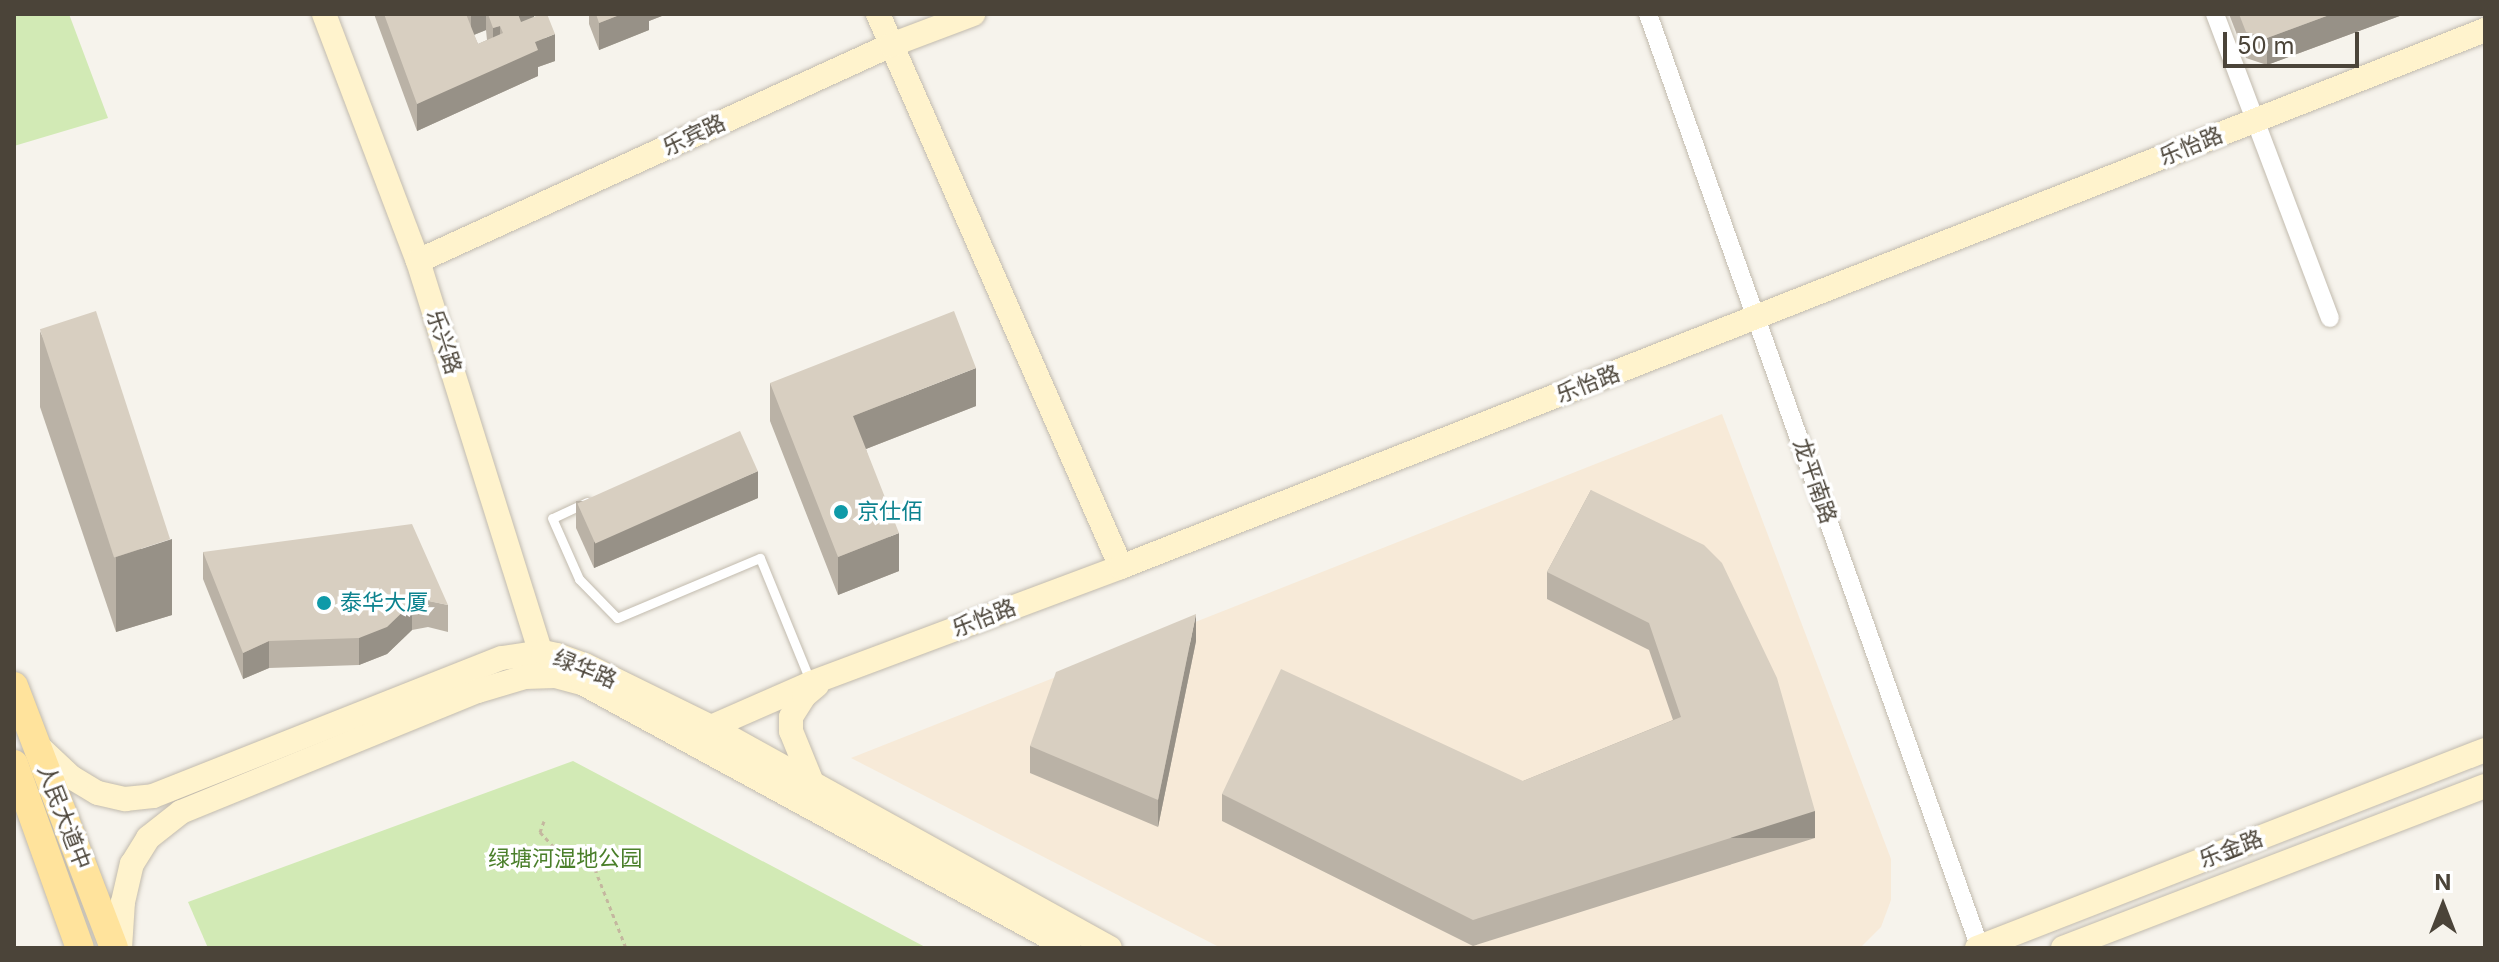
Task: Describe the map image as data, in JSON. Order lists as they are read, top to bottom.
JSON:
{
  "streets": {
    "main road": ["人民大道中"],
    "street": [
      "乐宾路",
      "乐怡路",
      "乐兴路",
      "龙平南路",
      "绿华路",
      "乐金路"
    ]
  },
  "crossings": [
    ["乐宾路", "乐兴路"],
    ["乐怡路", "龙平南路"],
    ["乐怡路", "绿华路"],
    ["乐兴路", "绿华路"],
    ["龙平南路", "乐金路"],
    ["绿华路", "人民大道中"]
  ],
  "parks": ["绿塘河湿地公园"],
  "places": ["京仕佰", "泰华大厦"],
  "scale_bar": "50 m",
  "north": "top"
}
